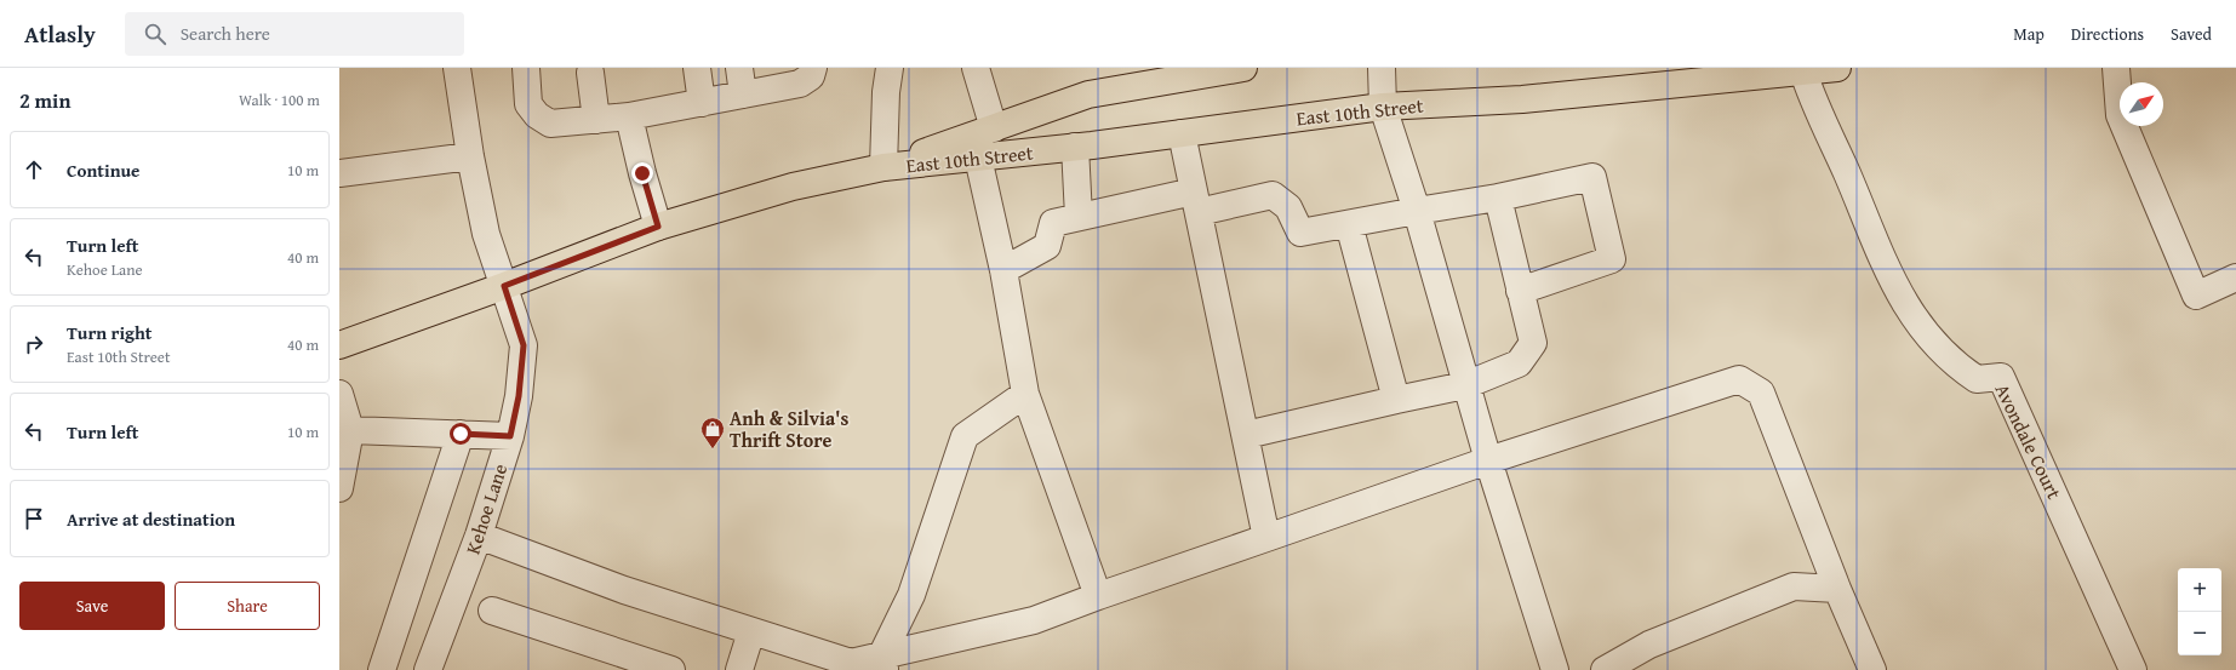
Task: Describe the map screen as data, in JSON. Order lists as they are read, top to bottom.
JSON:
{
  "streets": {
    "main road": ["East 10th Street"],
    "street": ["Avondale Court", "Kehoe Lane"]
  },
  "crossings": [
    ["East 10th Street", "Avondale Court"],
    ["East 10th Street", "Kehoe Lane"]
  ],
  "places": {
    "shop": ["Anh & Silvia's Thrift Store"]
  },
  "north": "top right",
  "page": {
    "header": "Atlasly",
    "search": "Search here",
    "nav": ["Map", "Directions", "Saved"],
    "heading": ["2 min", "Walk · 100 m"],
    "list": [
      ["Continue", "10 m"],
      ["Turn left", "Kehoe Lane", "40 m"],
      ["Turn right", "East 10th Street", "40 m"],
      ["Turn left", "10 m"],
      "Arrive at destination"
    ],
    "buttons": ["Save", "Share"],
    "map_buttons": ["+", "−"]
  }
}
